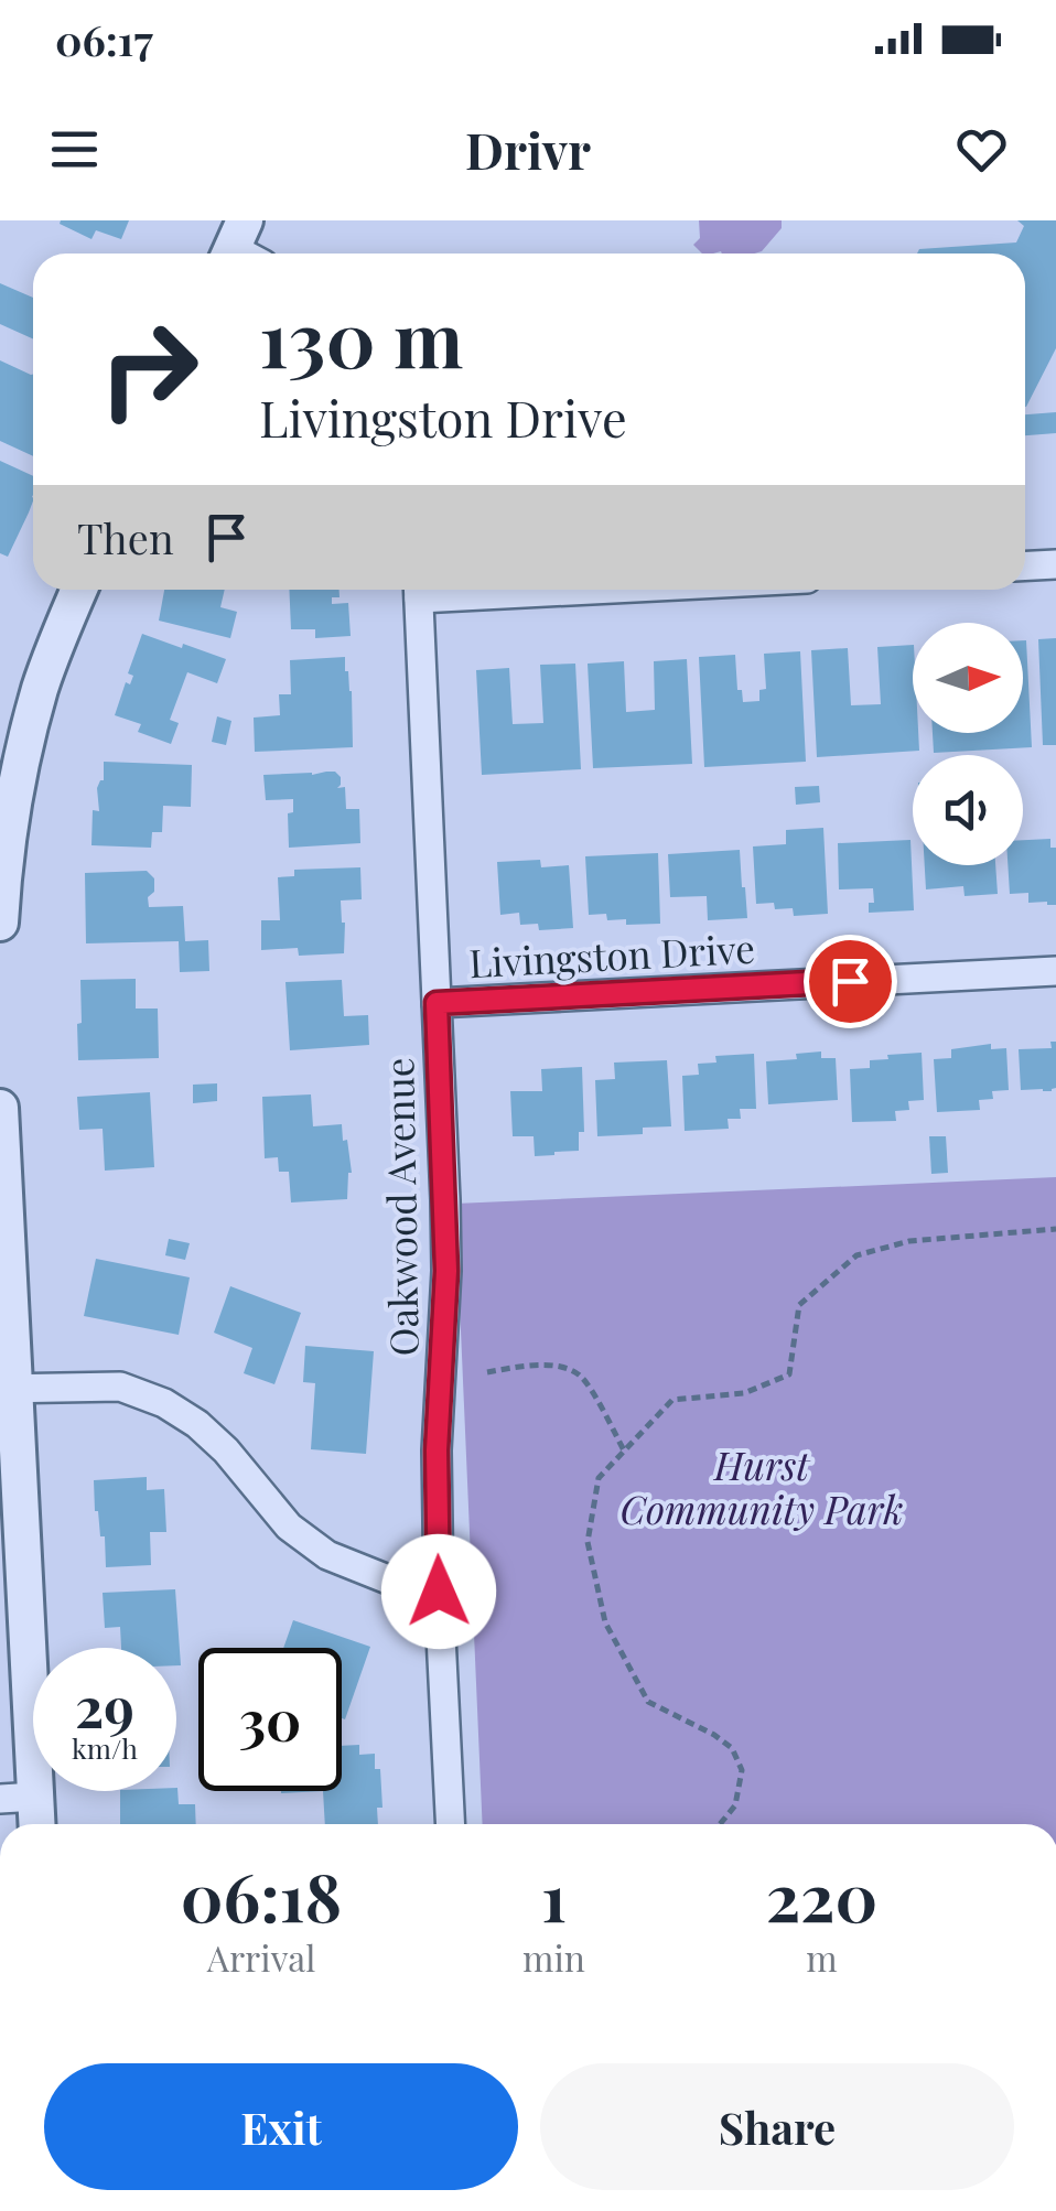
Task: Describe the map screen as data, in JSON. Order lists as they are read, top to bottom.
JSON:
{
  "streets": {
    "street": ["Livingston Drive", "Oakwood Avenue"]
  },
  "crossings": [
    ["Livingston Drive", "Oakwood Avenue"]
  ],
  "parks": ["Hurst Community Park"],
  "north": "right",
  "page": {
    "status": "06:17",
    "header": "Drivr",
    "turn": ["130 m", "Livingston Drive"],
    "then": "Then",
    "speed": "29 km/h",
    "limit": "30",
    "eta": [
      "06:18",
      "Arrival",
      "1",
      "min",
      "220",
      "m"
    ],
    "buttons": ["Exit", "Share"]
  }
}
